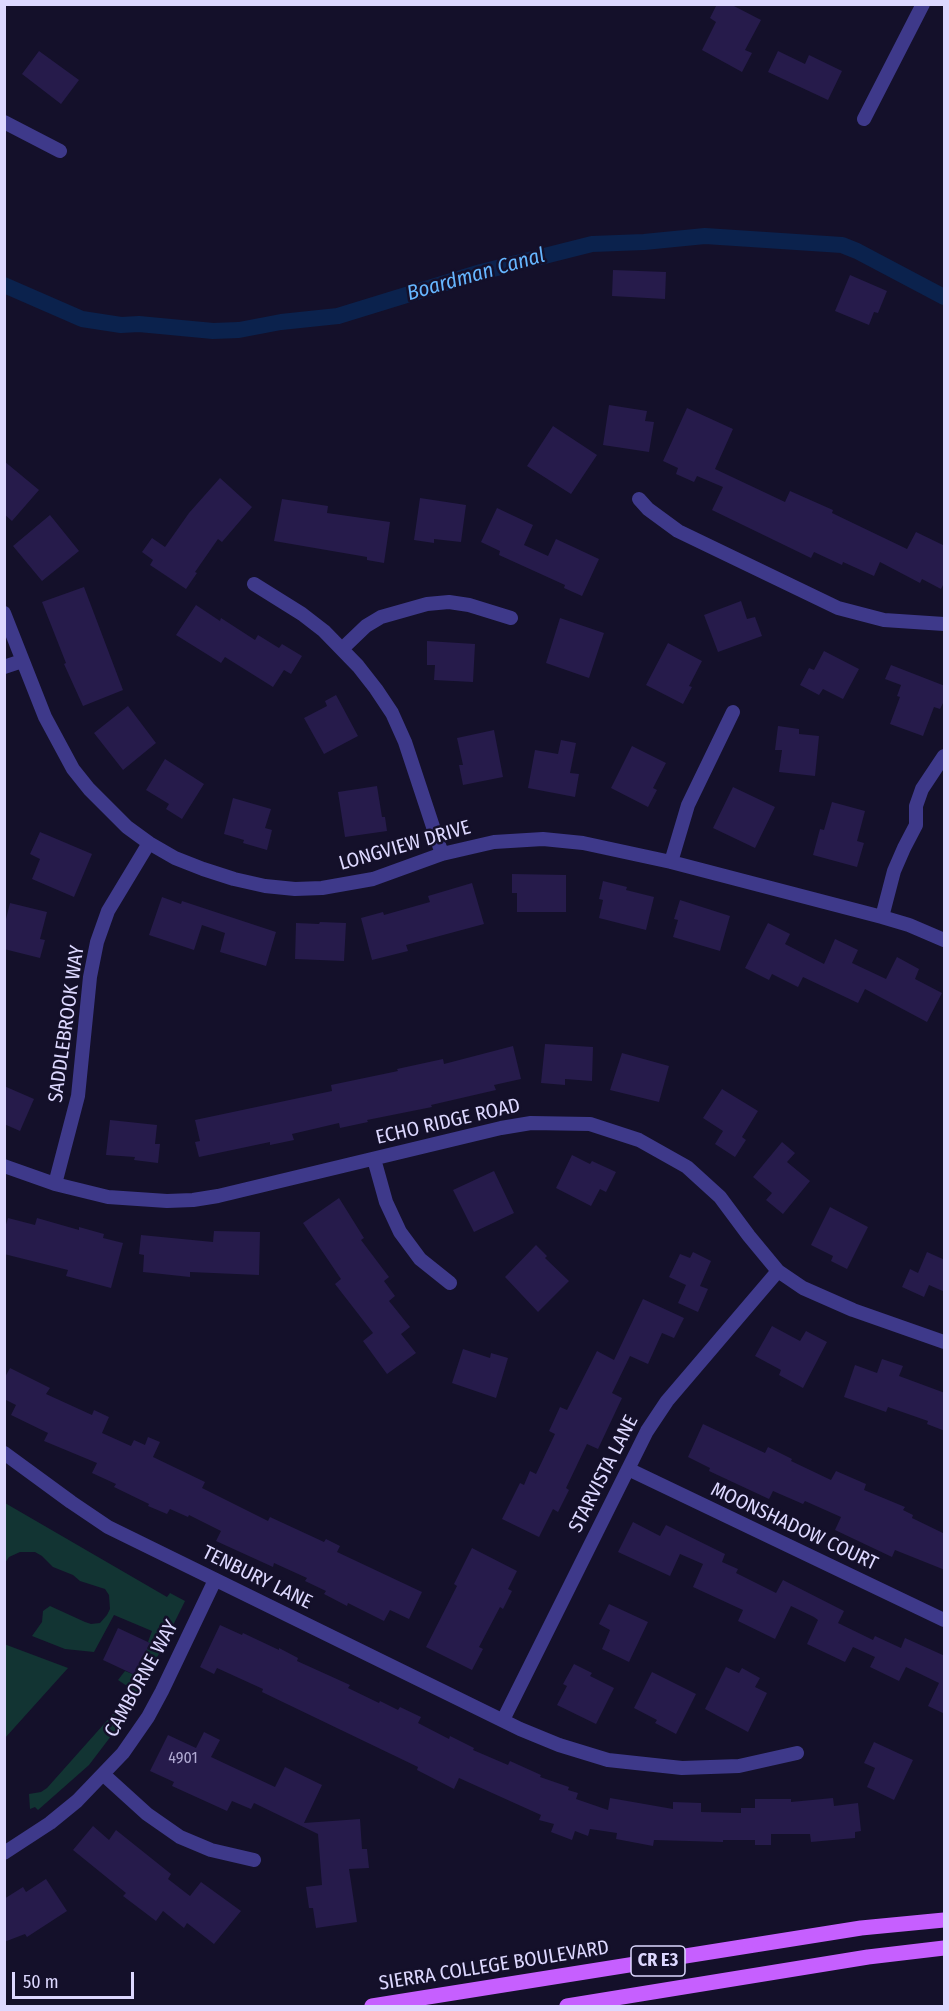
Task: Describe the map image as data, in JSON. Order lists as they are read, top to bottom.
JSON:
{
  "streets": {
    "main road": ["CR E3", "SIERRA COLLEGE BOULEVARD"],
    "street": [
      "LONGVIEW DRIVE",
      "SADDLEBROOK WAY",
      "ECHO RIDGE ROAD",
      "STARVISTA LANE",
      "MOONSHADOW COURT",
      "TENBURY LANE",
      "CAMBORNE WAY"
    ]
  },
  "crossings": [
    ["LONGVIEW DRIVE", "SADDLEBROOK WAY"],
    ["SADDLEBROOK WAY", "ECHO RIDGE ROAD"],
    ["ECHO RIDGE ROAD", "STARVISTA LANE"],
    ["STARVISTA LANE", "MOONSHADOW COURT"],
    ["STARVISTA LANE", "TENBURY LANE"],
    ["TENBURY LANE", "CAMBORNE WAY"]
  ],
  "water": ["Boardman Canal"],
  "house_numbers": ["4901"],
  "scale_bar": "50 m"
}
